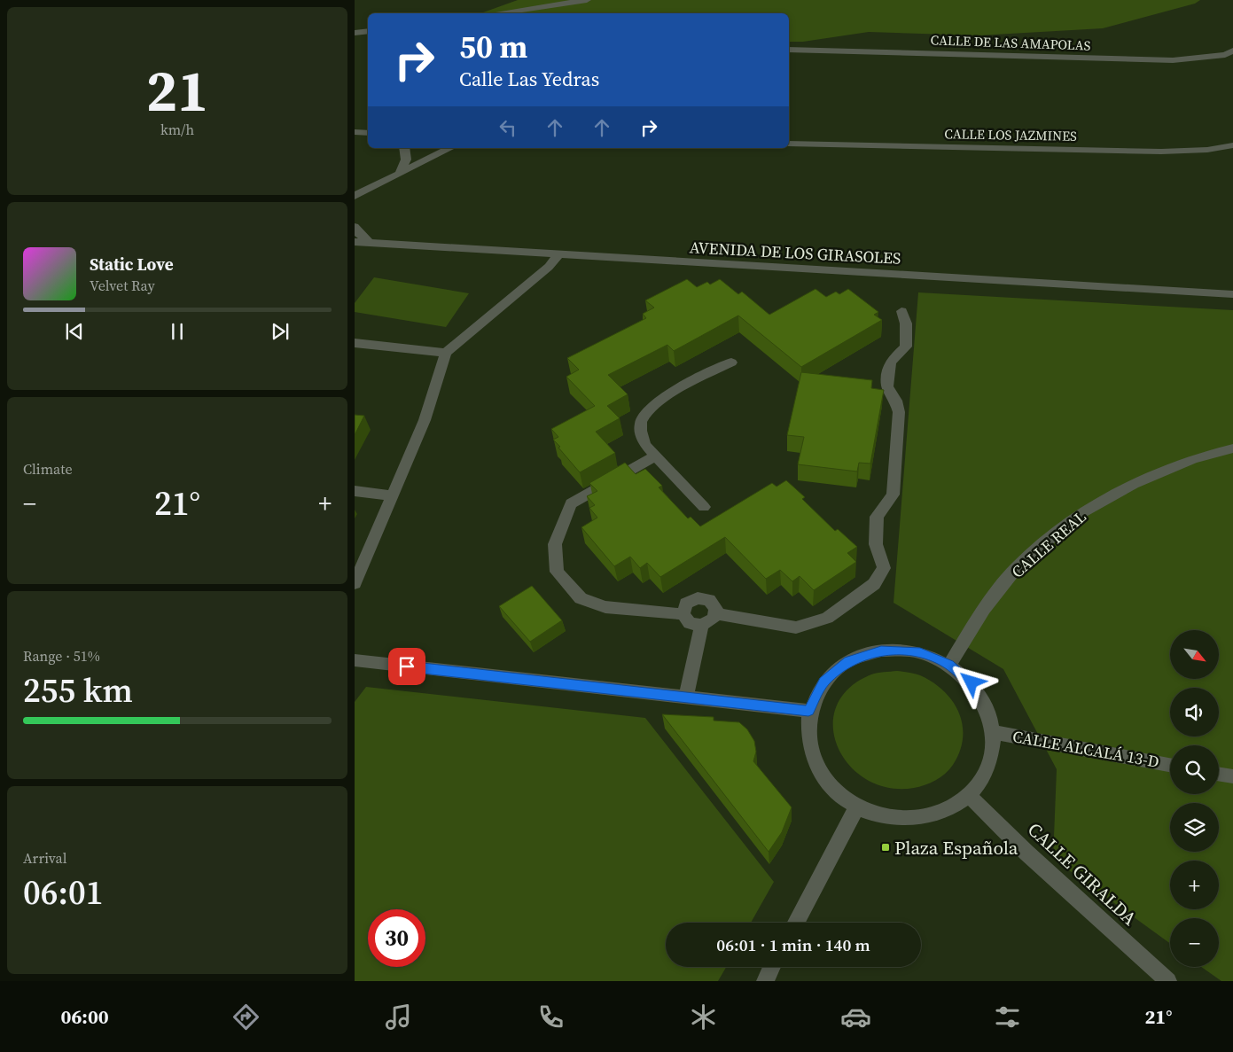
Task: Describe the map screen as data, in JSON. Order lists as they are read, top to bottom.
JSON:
{
  "streets": {
    "street": [
      "CALLE DE LAS AMAPOLAS",
      "CALLE LOS JAZMINES",
      "AVENIDA DE LOS GIRASOLES",
      "CALLE REAL",
      "CALLE ALCALÁ 13-D",
      "CALLE GIRALDA"
    ]
  },
  "places": {
    "transit": ["Plaza Española"]
  },
  "north": "bottom right",
  "page": {
    "tile": [
      ["21", "km/h"],
      "Climate",
      ["Range · 51%", "255 km"],
      ["Arrival", "06:01"]
    ],
    "turn": ["50 m", "Calle Las Yedras"],
    "song": ["Static Love", "Velvet Ray"],
    "heat": ["−", "21°", "+"],
    "map_buttons": ["+", "−"],
    "limit": "30",
    "trip": "06:01 · 1 min · 140 m",
    "tabs": ["06:00", "21°"]
  }
}
